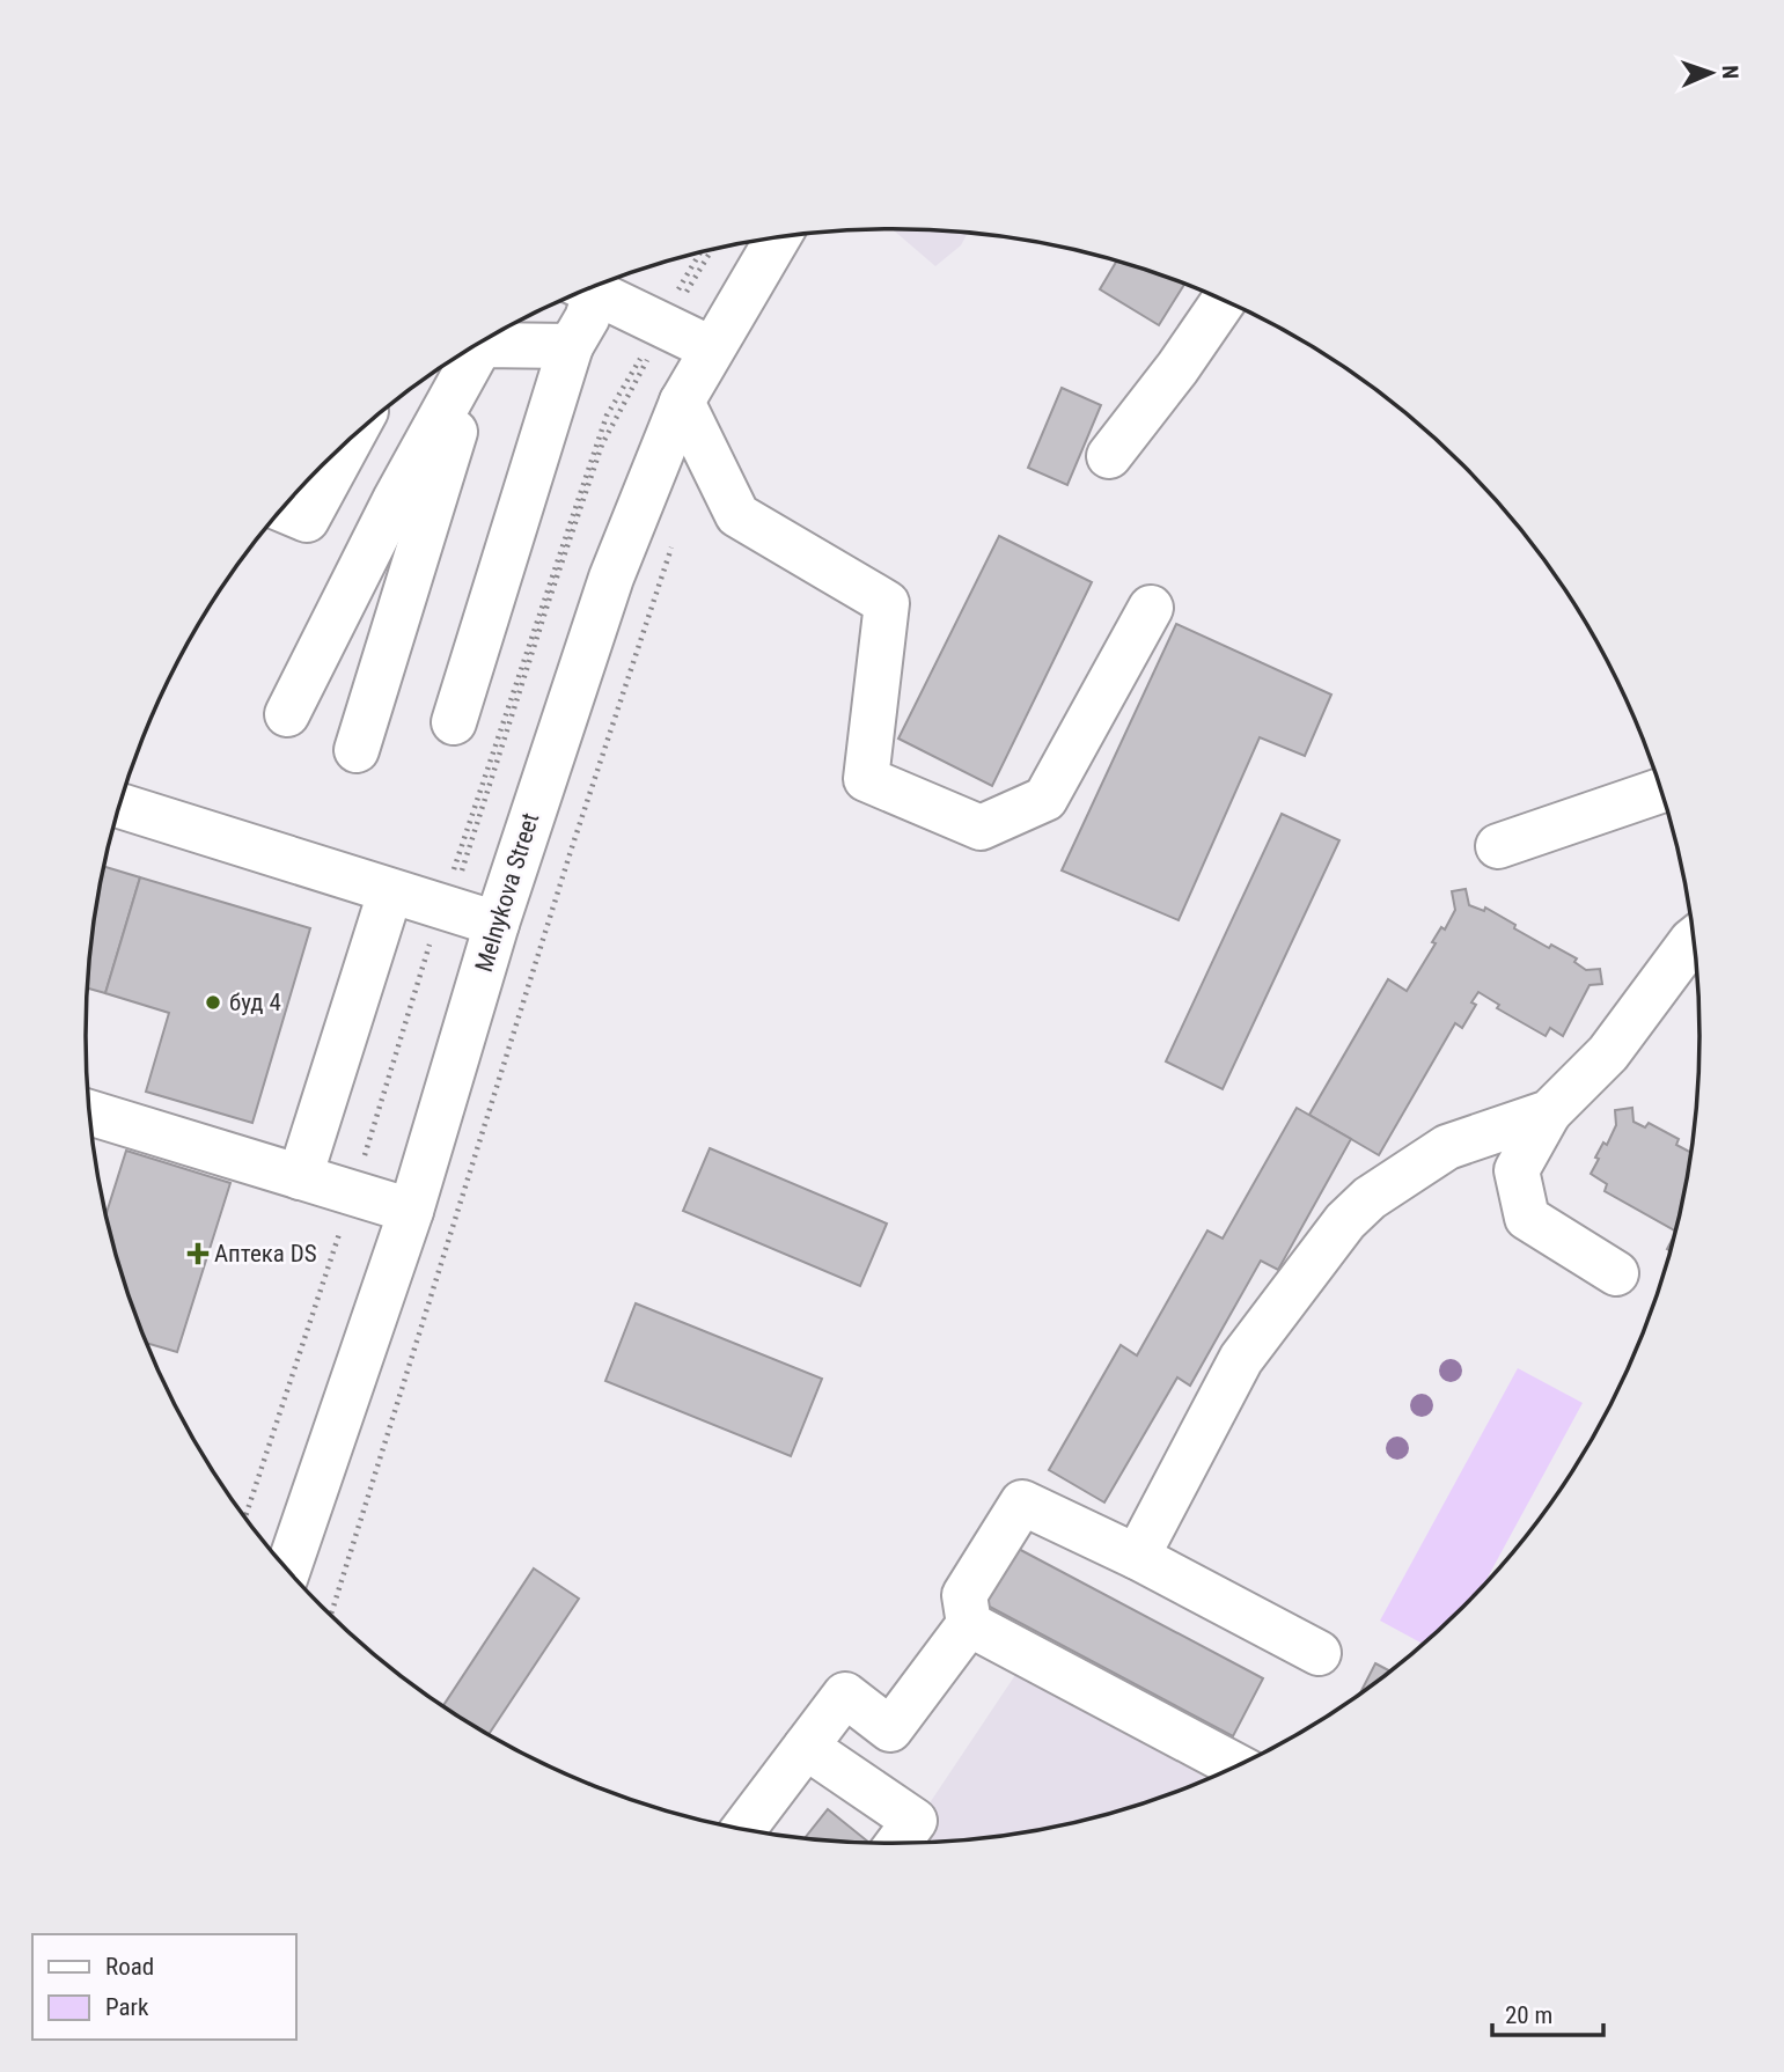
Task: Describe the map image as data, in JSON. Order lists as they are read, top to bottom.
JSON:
{
  "streets": {
    "street": ["Melnykova Street"]
  },
  "places": {
    "other": ["буд 4"],
    "health": ["Аптека DS"]
  },
  "legend": ["Road", "Park"],
  "scale_bar": "20 m",
  "north": "right"
}
